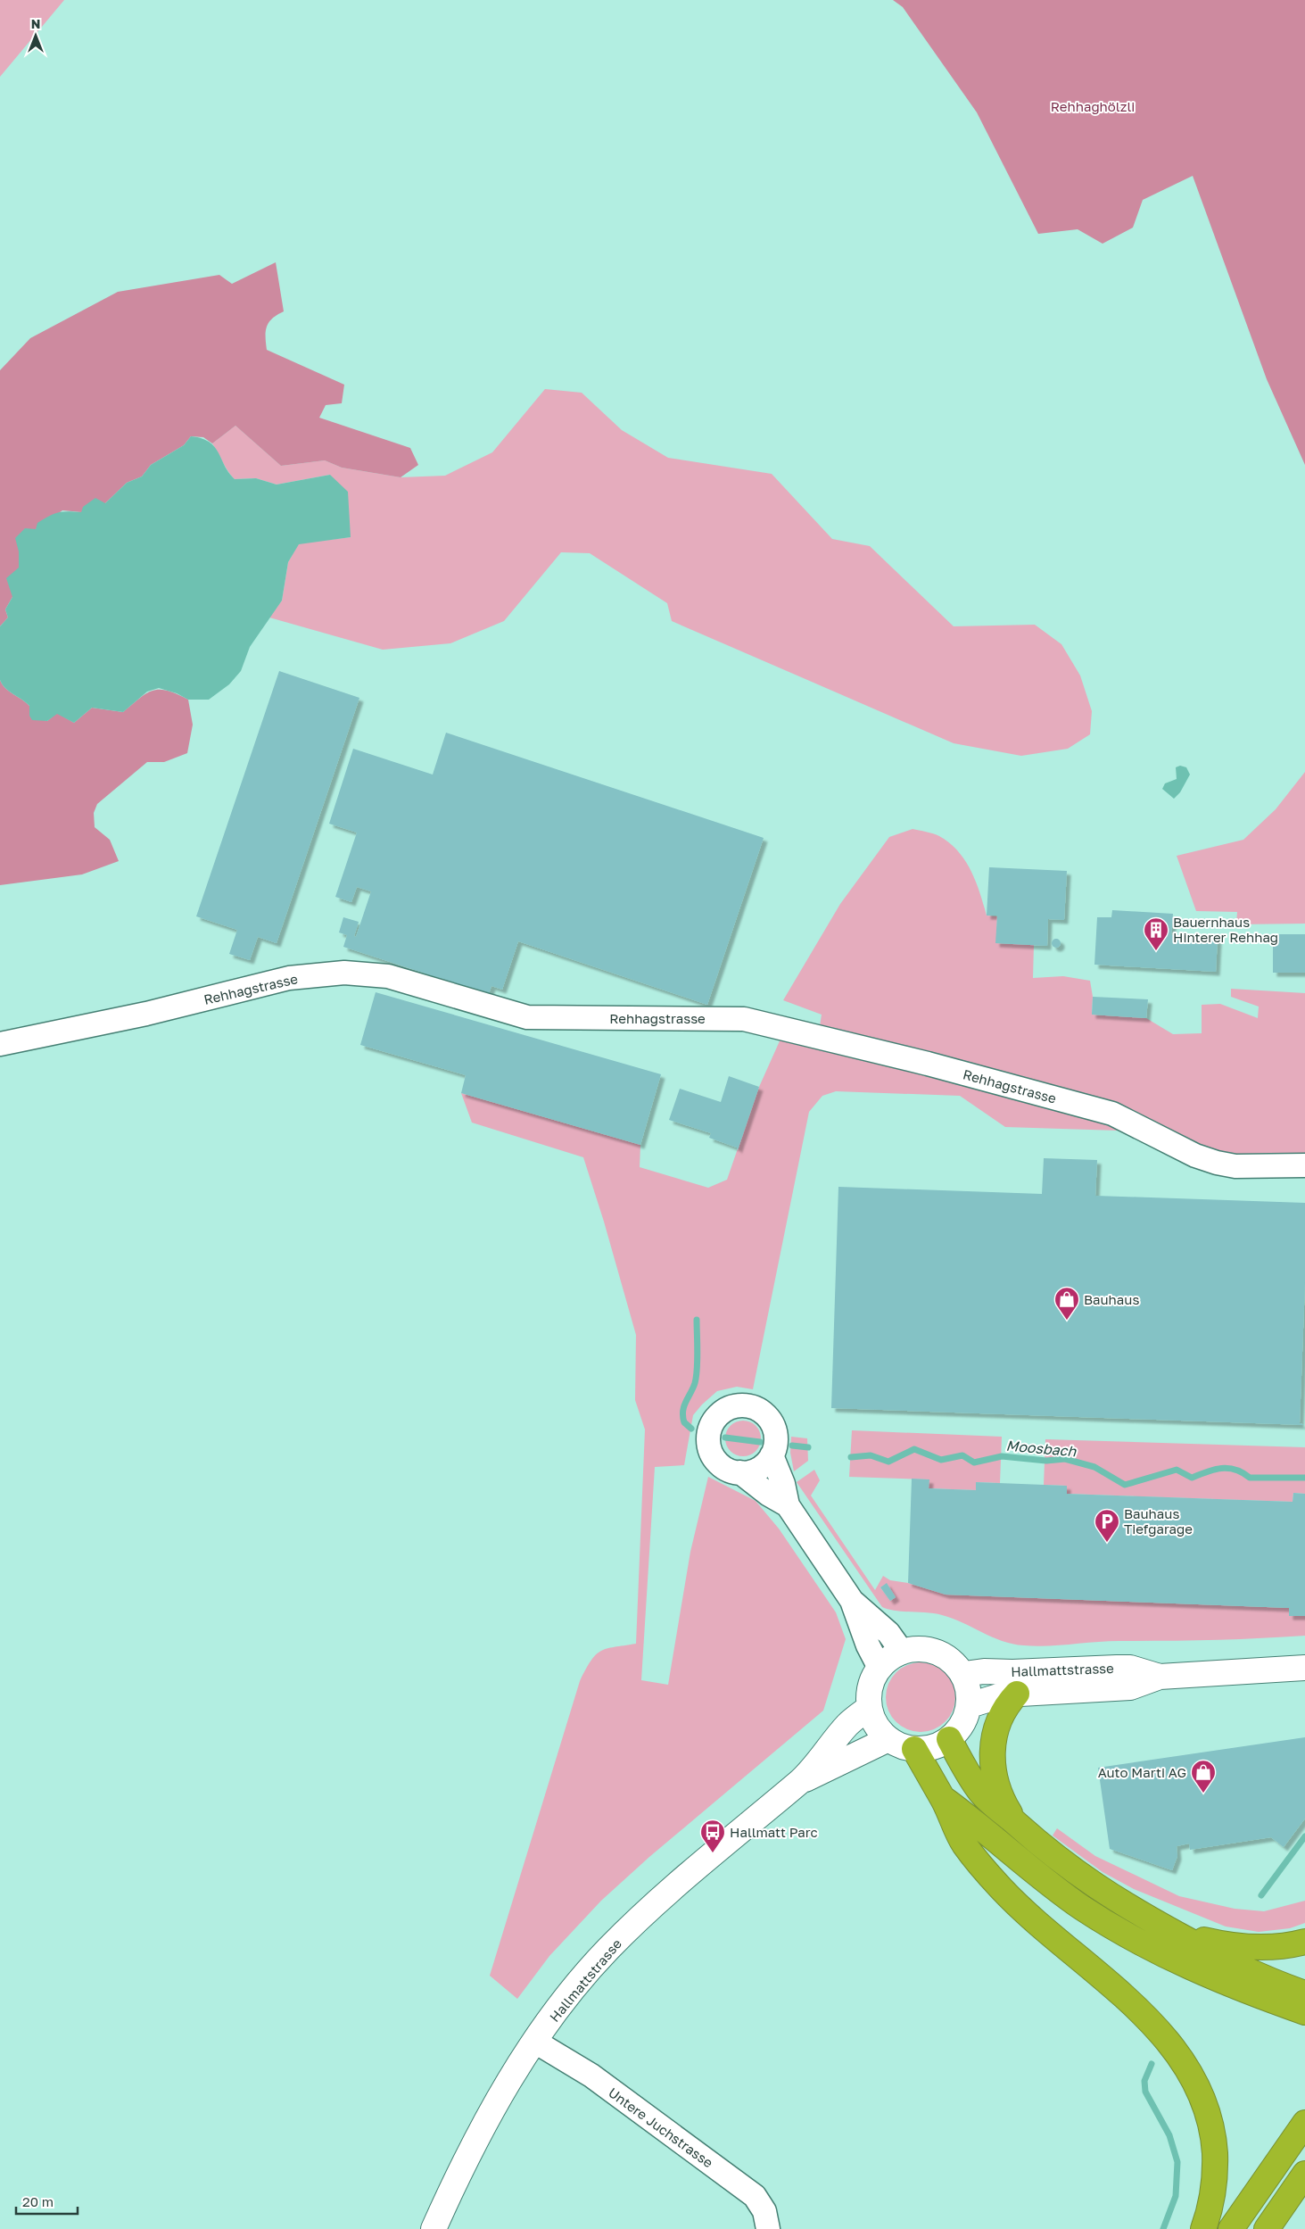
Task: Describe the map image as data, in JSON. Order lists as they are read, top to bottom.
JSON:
{
  "streets": {
    "main road": ["Hallmattstrasse"],
    "street": ["Rehhagstrasse", "Untere Juchstrasse"]
  },
  "crossings": [
    ["Hallmattstrasse", "Untere Juchstrasse"]
  ],
  "water": ["Moosbach"],
  "parks": ["Rehhaghölzli"],
  "places": {
    "building": ["Bauernhaus Hinterer Rehhag"],
    "shop": ["Bauhaus", "Auto Marti AG"],
    "parking": ["Bauhaus Tiefgarage"],
    "bus stop": ["Hallmatt Parc"]
  },
  "scale_bar": "20 m",
  "north": "top"
}
